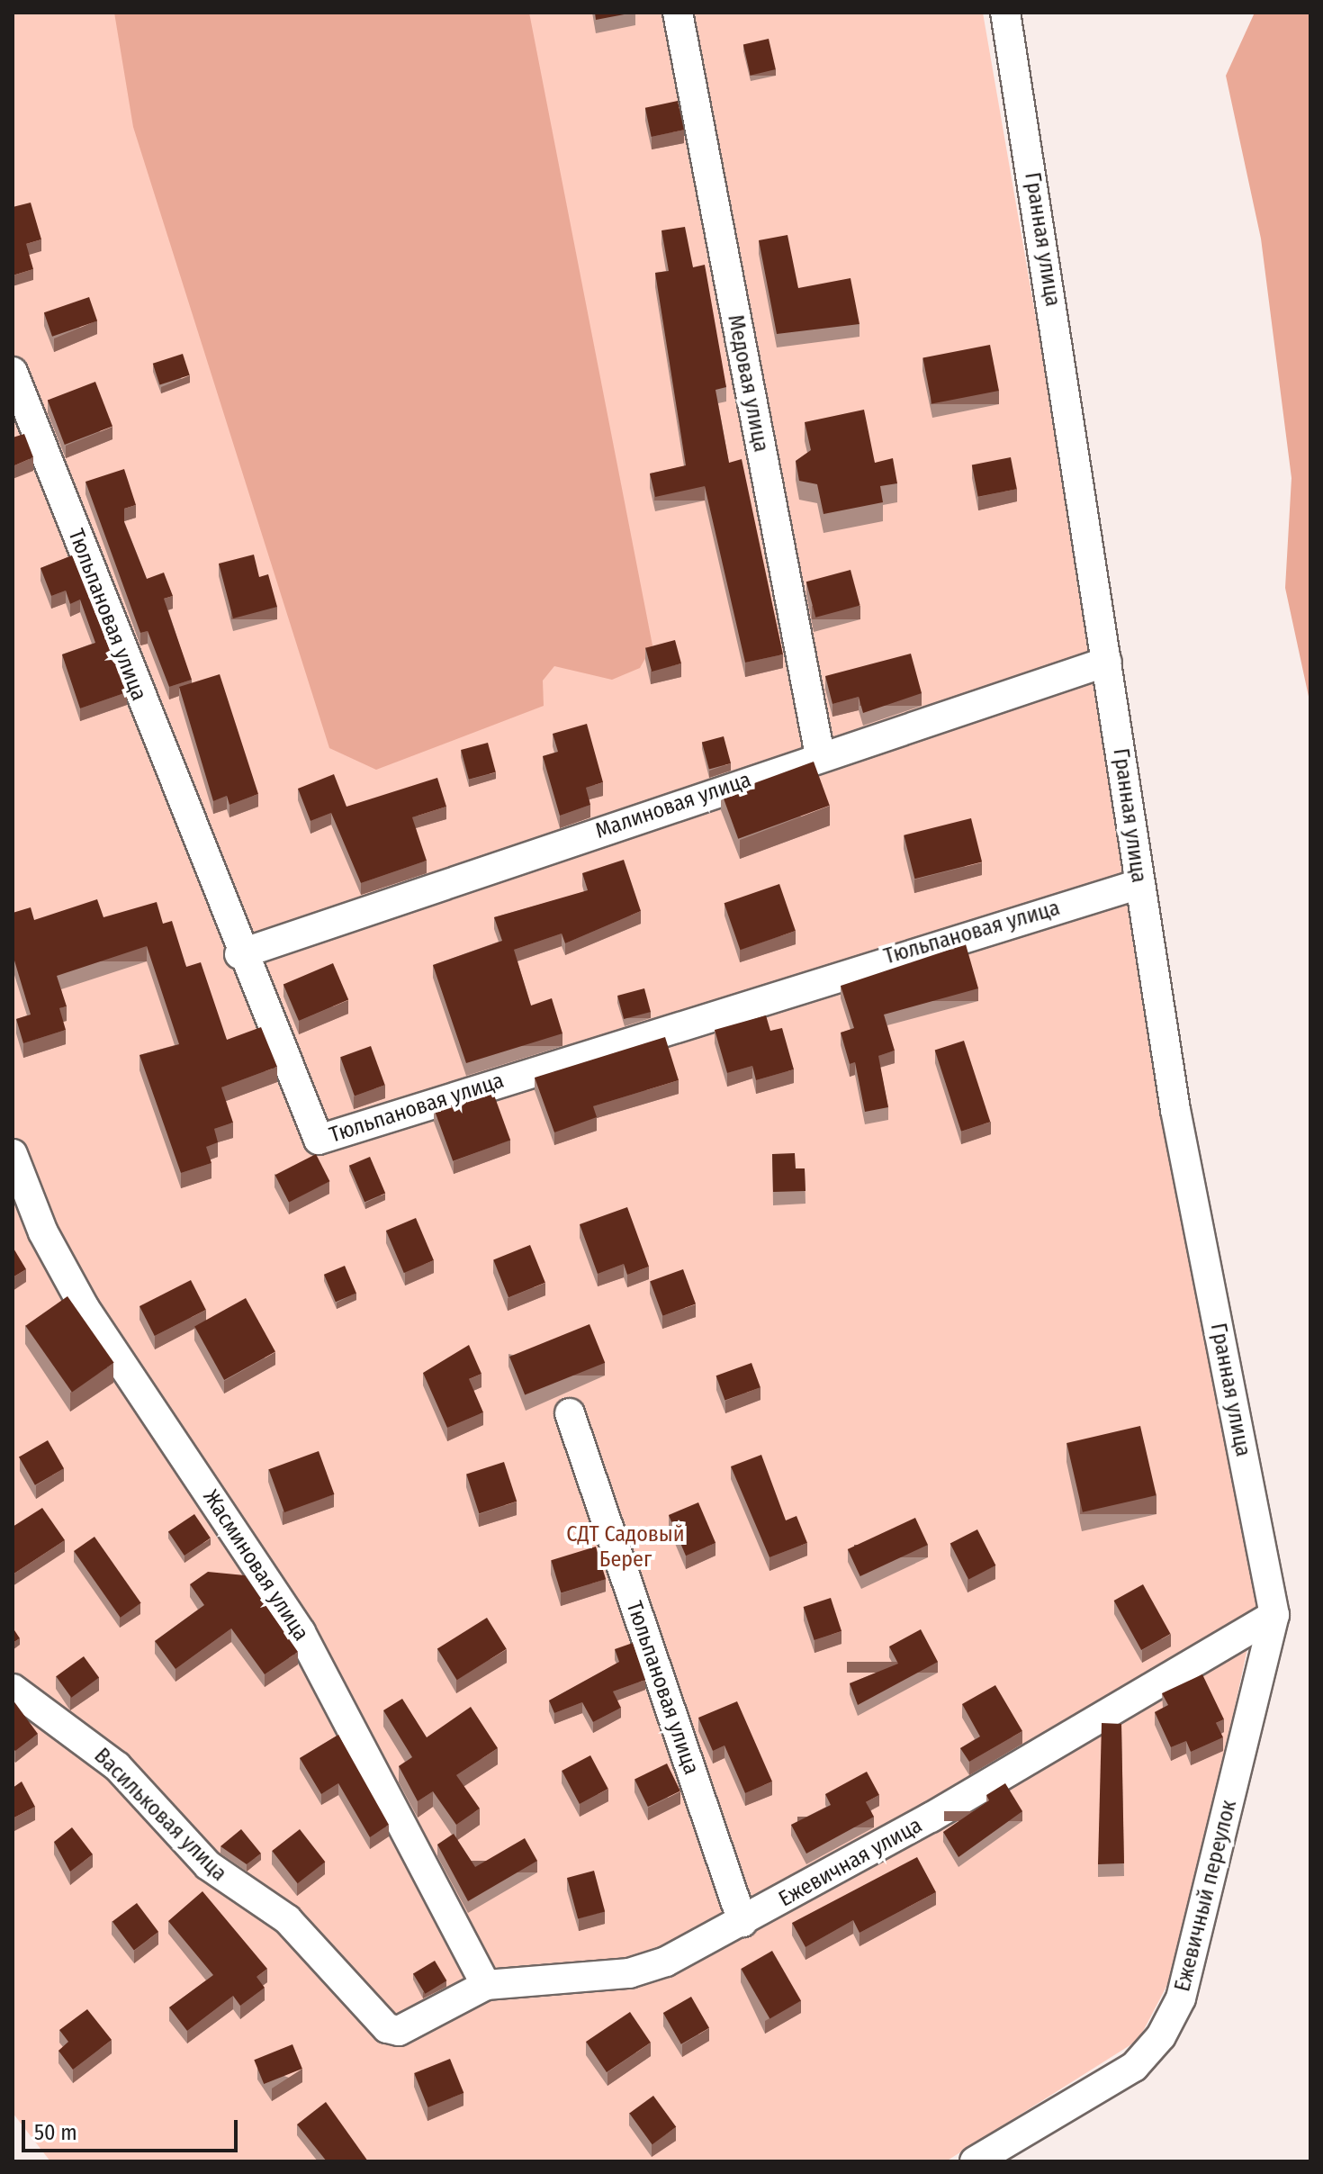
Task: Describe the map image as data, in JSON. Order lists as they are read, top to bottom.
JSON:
{
  "streets": {
    "street": [
      "Гранная улица",
      "Медовая улица",
      "Тюльпановая улица",
      "Малиновая улица",
      "Жасминовая улица",
      "Васильковая улица",
      "Ежевичная улица",
      "Ежевичный переулок"
    ]
  },
  "crossings": [
    ["Гранная улица", "Тюльпановая улица"],
    ["Гранная улица", "Малиновая улица"],
    ["Гранная улица", "Ежевичная улица"],
    ["Гранная улица", "Ежевичный переулок"],
    ["Медовая улица", "Малиновая улица"],
    ["Тюльпановая улица", "Малиновая улица"],
    ["Тюльпановая улица", "Ежевичная улица"],
    ["Жасминовая улица", "Ежевичная улица"],
    ["Васильковая улица", "Ежевичная улица"],
    ["Ежевичная улица", "Ежевичный переулок"]
  ],
  "parks": ["СДТ Садовый Берег"],
  "scale_bar": "50 m"
}
